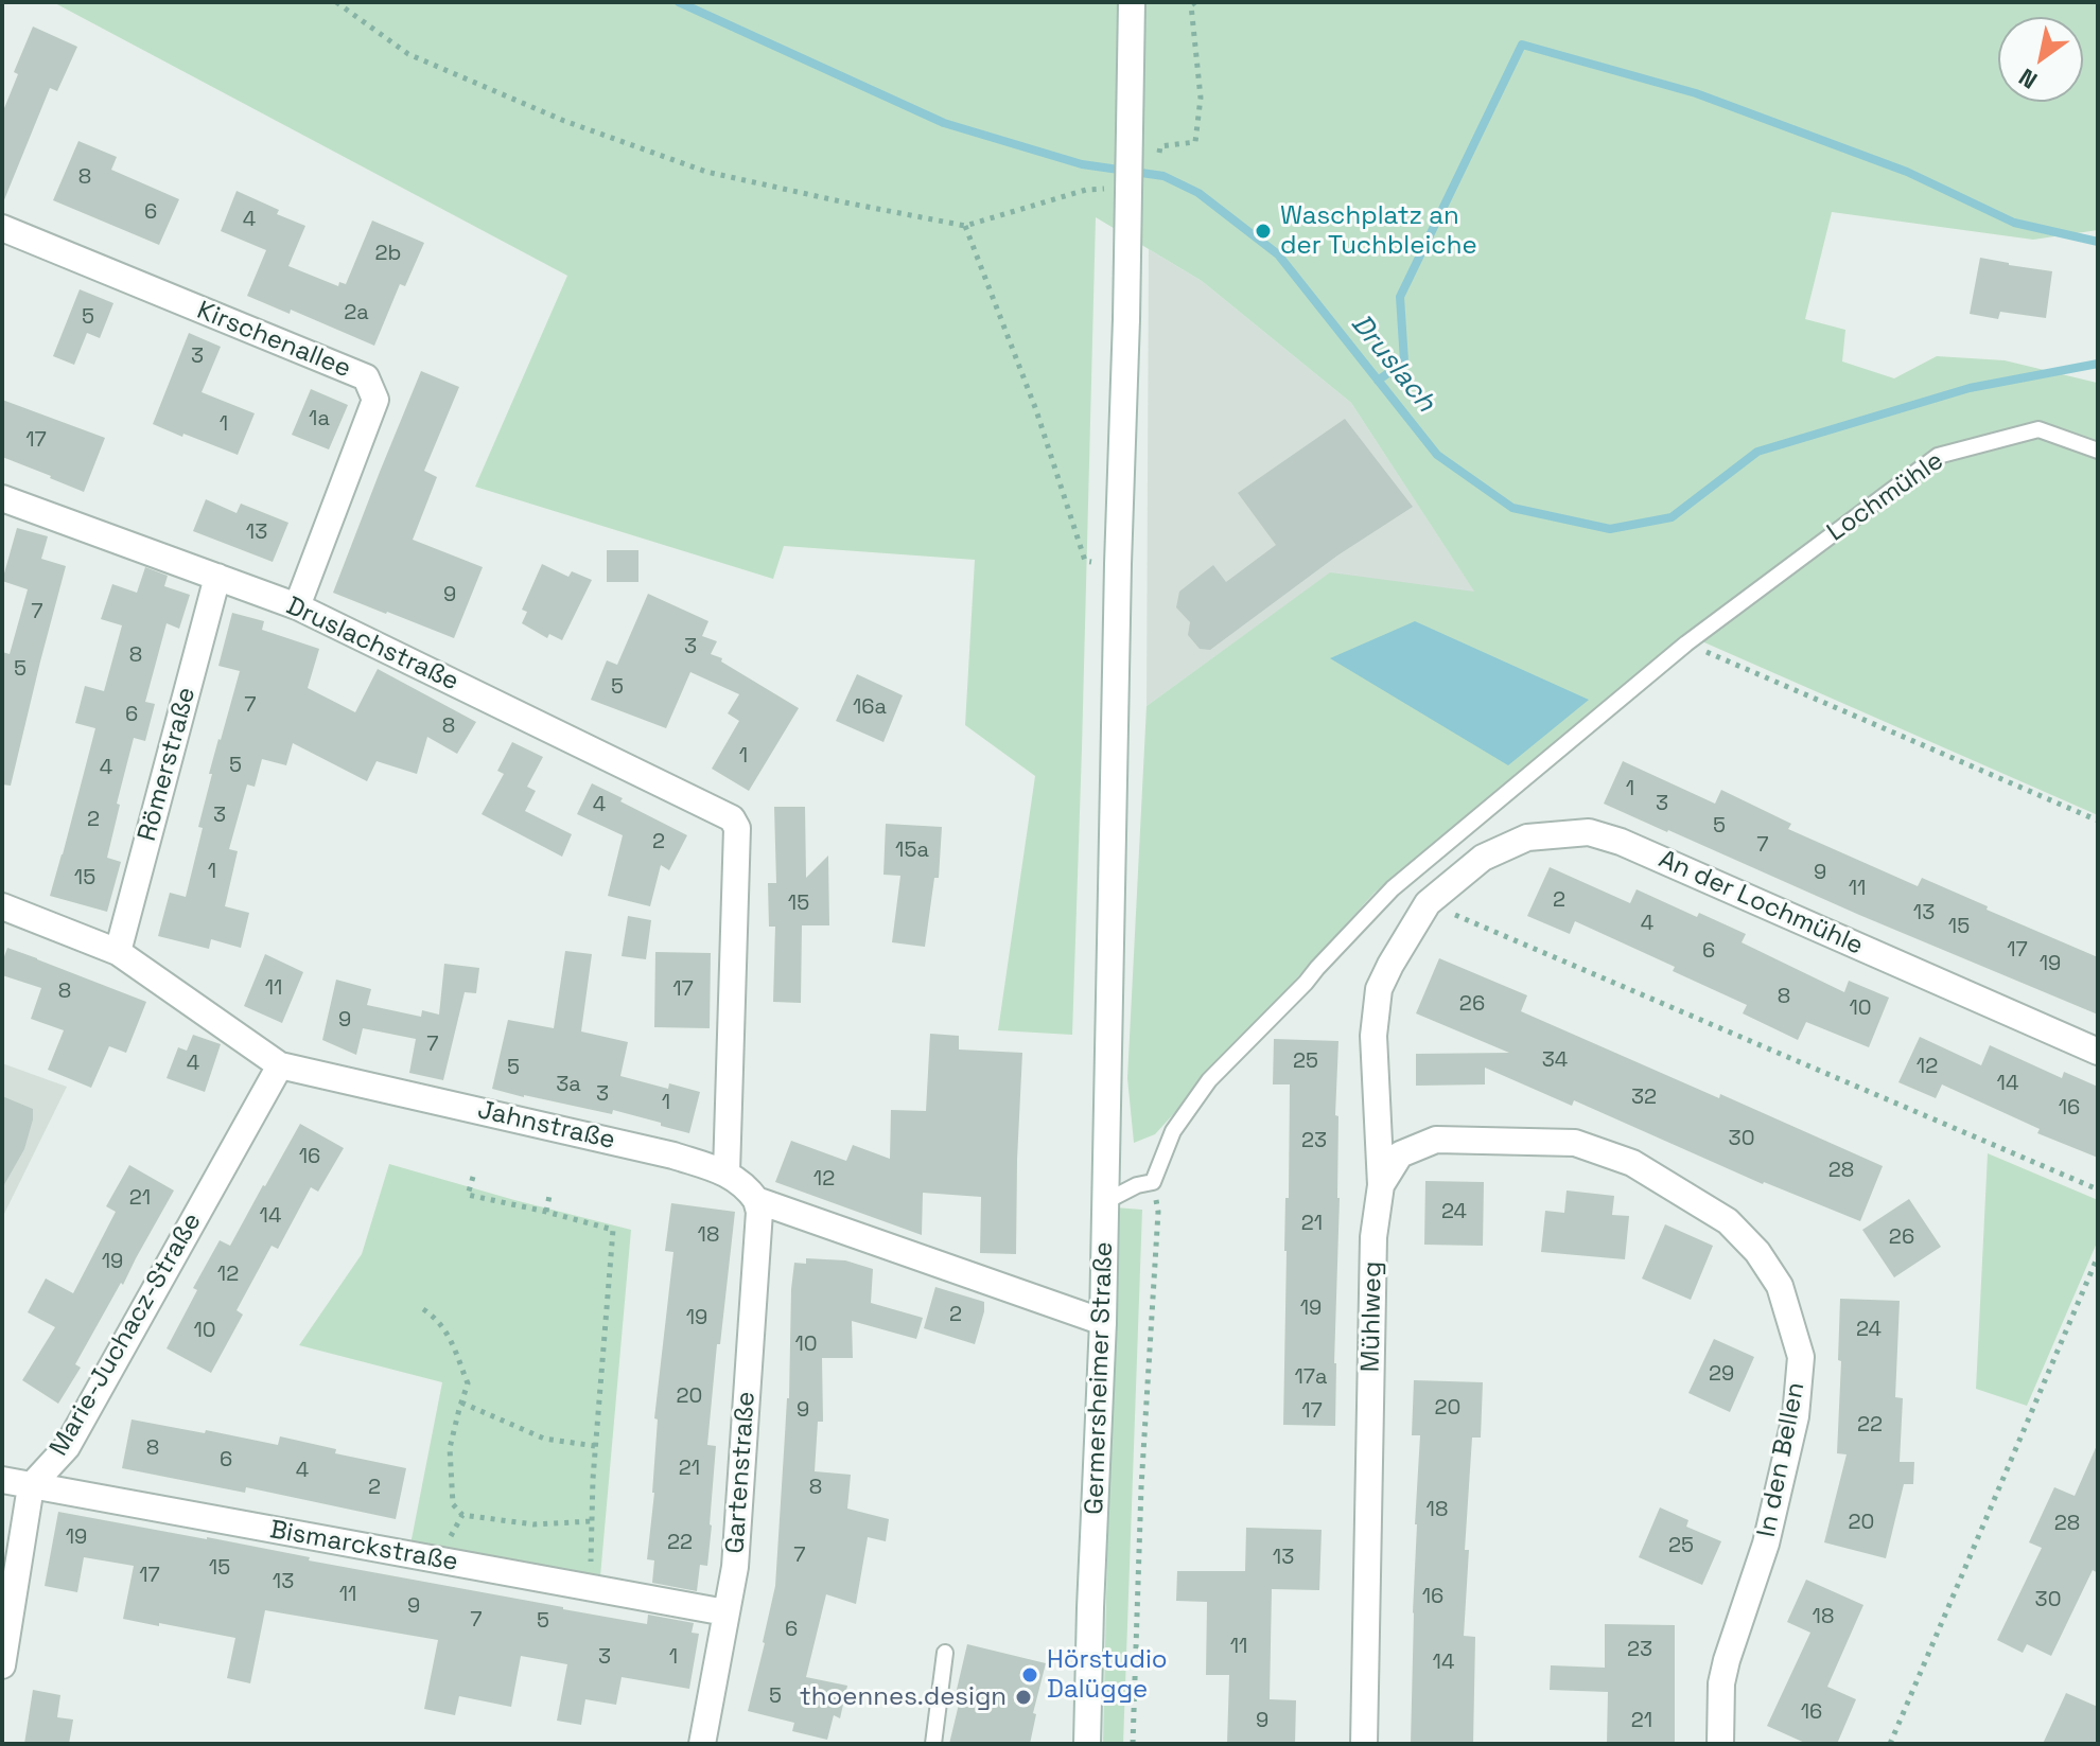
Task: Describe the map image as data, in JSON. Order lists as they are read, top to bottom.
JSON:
{
  "streets": {
    "street": [
      "Kirschenallee",
      "Druslachstraße",
      "Römerstraße",
      "An der Lochmühle",
      "Jahnstraße",
      "Mühlweg",
      "Marie-Juchacz-Straße",
      "Germersheimer Straße",
      "In den Bellen",
      "Gartenstraße",
      "Bismarckstraße"
    ],
    "lane": ["Lochmühle"]
  },
  "crossings": [
    ["Kirschenallee", "Druslachstraße"],
    ["Druslachstraße", "Römerstraße"],
    ["Druslachstraße", "Jahnstraße"],
    ["Römerstraße", "Jahnstraße"],
    ["An der Lochmühle", "Mühlweg"],
    ["Jahnstraße", "Marie-Juchacz-Straße"],
    ["Jahnstraße", "Germersheimer Straße"],
    ["Jahnstraße", "Gartenstraße"],
    ["Mühlweg", "In den Bellen"],
    ["Marie-Juchacz-Straße", "Bismarckstraße"],
    ["Gartenstraße", "Bismarckstraße"]
  ],
  "water": ["Druslach"],
  "places": ["Waschplatz an der Tuchbleiche", "Hörstudio Dalügge", "thoennes.design"],
  "house_numbers": [
    "8",
    "6",
    "4",
    "2b",
    "2a",
    "5",
    "3",
    "1a",
    "1",
    "17",
    "13",
    "9",
    "7",
    "3",
    "8",
    "5",
    "5",
    "7",
    "16a",
    "6",
    "8",
    "1",
    "5",
    "4",
    "1",
    "3",
    "4",
    "3",
    "2",
    "5",
    "2",
    "7",
    "15a",
    "1",
    "9",
    "15",
    "11",
    "2",
    "15",
    "13",
    "4",
    "15",
    "17",
    "6",
    "19",
    "11",
    "17",
    "8",
    "8",
    "26",
    "10",
    "9",
    "7",
    "34",
    "25",
    "4",
    "12",
    "5",
    "14",
    "3a",
    "3",
    "32",
    "1",
    "16",
    "30",
    "23",
    "16",
    "28",
    "12",
    "21",
    "24",
    "14",
    "21",
    "18",
    "26",
    "19",
    "12",
    "19",
    "2",
    "19",
    "24",
    "10",
    "10",
    "29",
    "17a",
    "20",
    "20",
    "9",
    "17",
    "22",
    "8",
    "6",
    "21",
    "4",
    "2",
    "8",
    "18",
    "20",
    "28",
    "19",
    "22",
    "25",
    "7",
    "13",
    "15",
    "17",
    "13",
    "11",
    "16",
    "30",
    "9",
    "18",
    "7",
    "5",
    "6",
    "11",
    "23",
    "3",
    "1",
    "14",
    "5",
    "16",
    "9",
    "21"
  ],
  "north": "bottom left"
}
